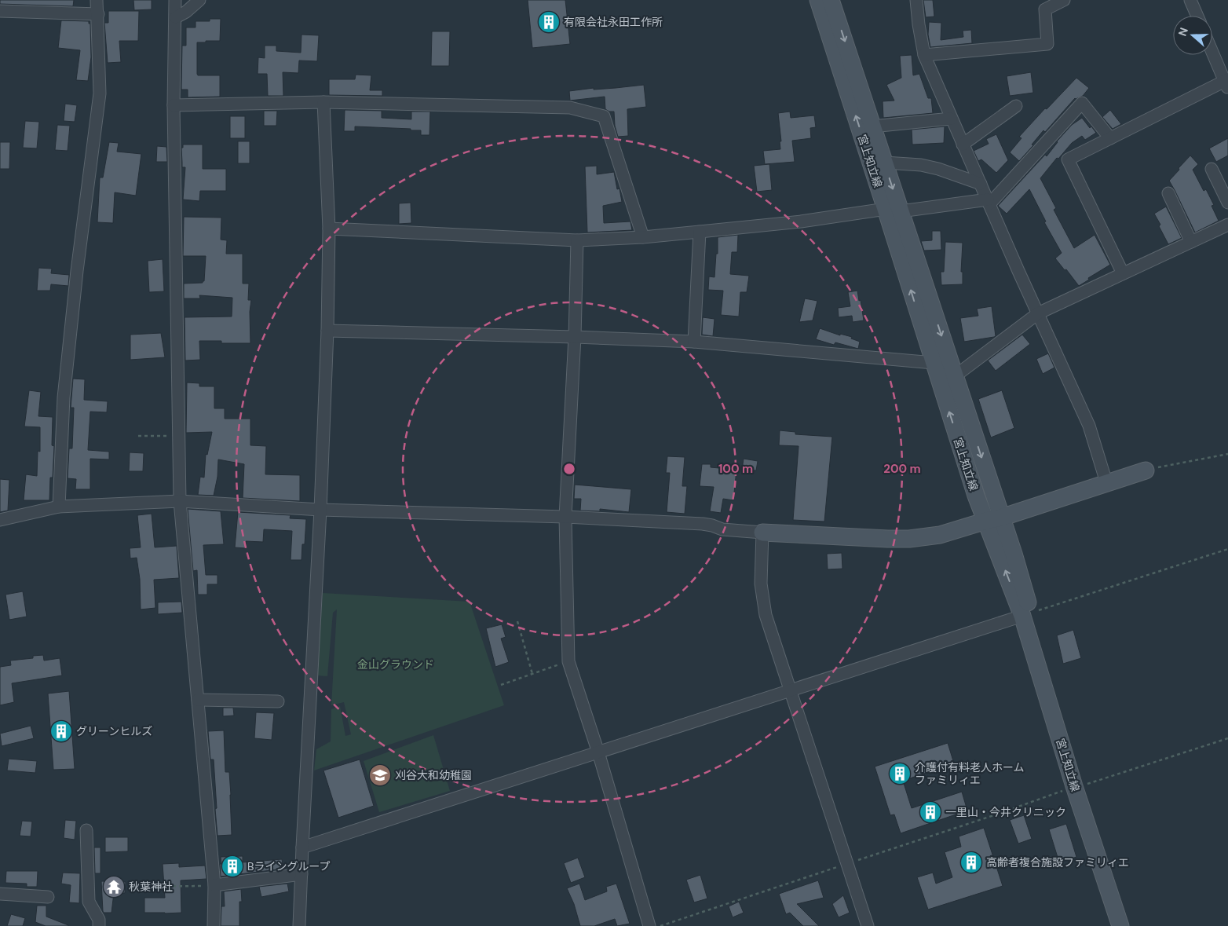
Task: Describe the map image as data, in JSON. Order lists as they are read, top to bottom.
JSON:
{
  "streets": {
    "main road": ["宮上知立線"]
  },
  "parks": ["金山グラウンド"],
  "places": {
    "building": [
      "有限会社永田工作所",
      "グリーンヒルズ",
      "介護付有料老人ホーム ファミリィエ",
      "一里山・今井クリニック",
      "高齢者複合施設ファミリィエ",
      "Bライングループ"
    ],
    "school or university": ["刈谷大和幼稚園"],
    "temple": ["秋葉神社"]
  },
  "north": "left",
  "rings": ["100 m", "200 m"]
}
